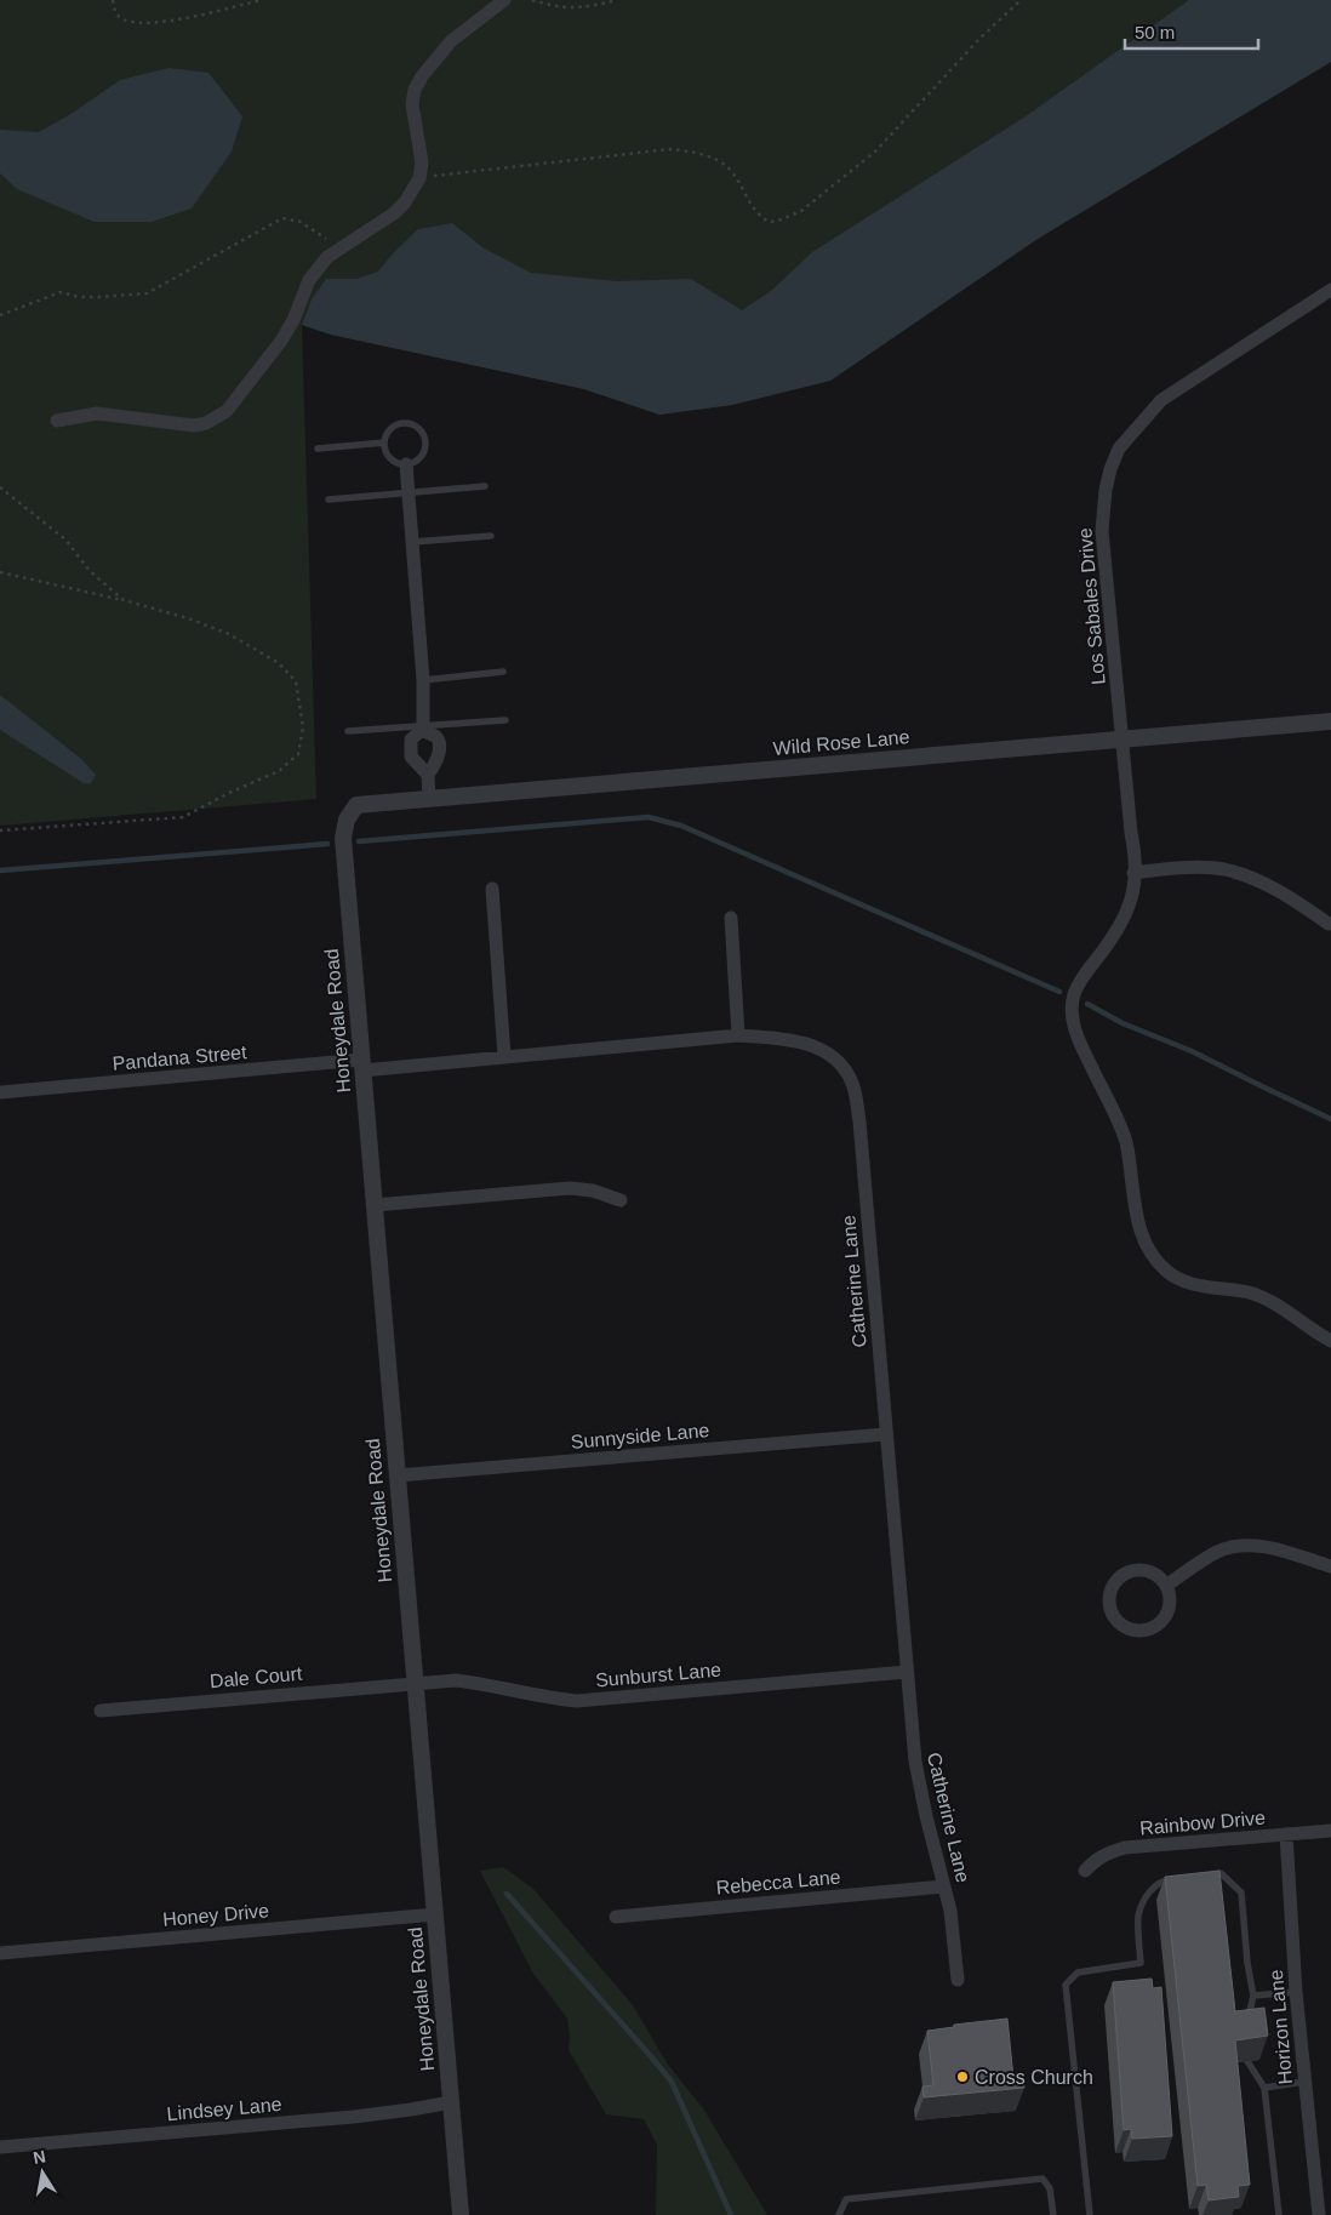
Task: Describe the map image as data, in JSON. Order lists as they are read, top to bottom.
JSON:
{
  "streets": {
    "street": [
      "Los Sabales Drive",
      "Wild Rose Lane",
      "Honeydale Road",
      "Pandana Street",
      "Catherine Lane",
      "Sunnyside Lane",
      "Sunburst Lane",
      "Dale Court",
      "Rainbow Drive",
      "Rebecca Lane",
      "Honey Drive",
      "Horizon Lane",
      "Lindsey Lane"
    ]
  },
  "crossings": [
    ["Los Sabales Drive", "Wild Rose Lane"],
    ["Wild Rose Lane", "Honeydale Road"],
    ["Honeydale Road", "Pandana Street"],
    ["Honeydale Road", "Catherine Lane"],
    ["Honeydale Road", "Sunnyside Lane"],
    ["Honeydale Road", "Sunburst Lane"],
    ["Honeydale Road", "Dale Court"],
    ["Honeydale Road", "Honey Drive"],
    ["Honeydale Road", "Lindsey Lane"],
    ["Pandana Street", "Catherine Lane"],
    ["Catherine Lane", "Sunnyside Lane"],
    ["Catherine Lane", "Sunburst Lane"],
    ["Catherine Lane", "Rebecca Lane"],
    ["Sunburst Lane", "Dale Court"],
    ["Rainbow Drive", "Horizon Lane"]
  ],
  "places": ["Cross Church"],
  "scale_bar": "50 m",
  "north": "top"
}
